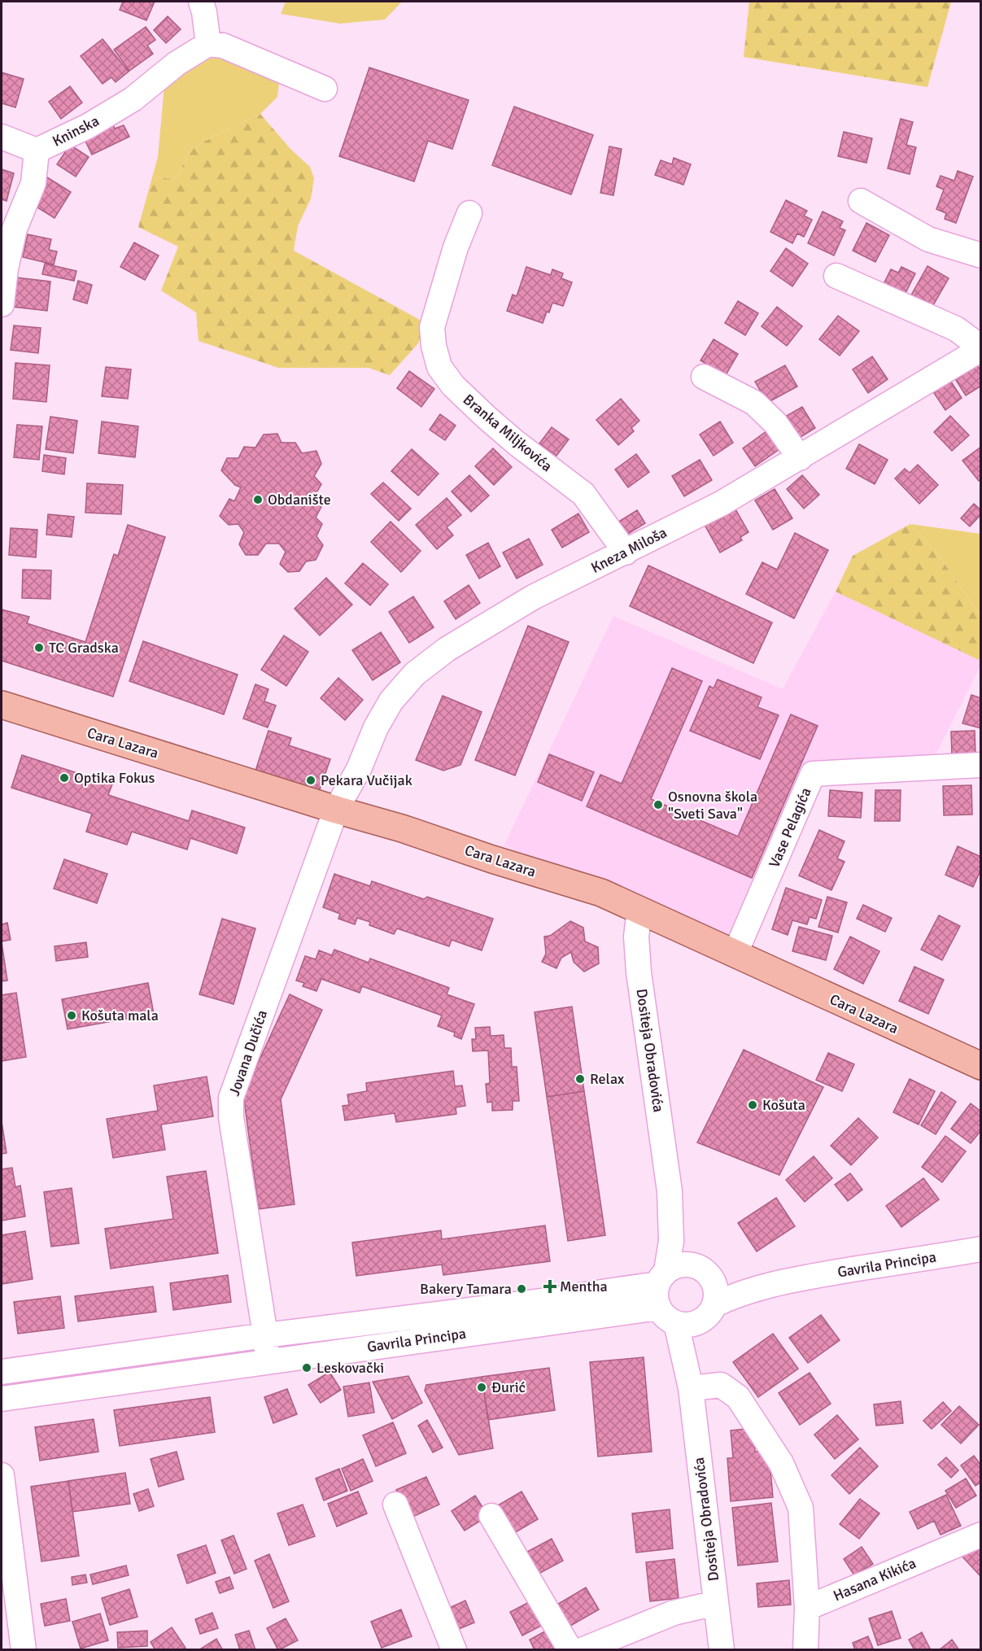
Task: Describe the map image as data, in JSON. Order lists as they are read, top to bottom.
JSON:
{
  "streets": {
    "main road": ["Cara Lazara"],
    "street": [
      "Kninska",
      "Branka Miljkovića",
      "Kneza Miloša",
      "Vase Pelagića",
      "Dositeja Obradovića",
      "Jovana Dučića",
      "Gavrila Principa",
      "Hasana Kikića"
    ]
  },
  "crossings": [
    ["Branka Miljkovića", "Kneza Miloša"],
    ["Kneza Miloša", "Cara Lazara"],
    ["Kneza Miloša", "Jovana Dučića"],
    ["Cara Lazara", "Vase Pelagića"],
    ["Cara Lazara", "Dositeja Obradovića"],
    ["Cara Lazara", "Jovana Dučića"],
    ["Dositeja Obradovića", "Gavrila Principa"],
    ["Jovana Dučića", "Gavrila Principa"]
  ],
  "places": {
    "other": [
      "Obdanište",
      "TC Gradska",
      "Optika Fokus",
      "Pekara Vučijak",
      "Osnovna škola \"Sveti Sava\"",
      "Košuta mala",
      "Relax",
      "Košuta",
      "Bakery Tamara",
      "Leskovački",
      "Đurić"
    ],
    "health": ["Mentha"]
  }
}
